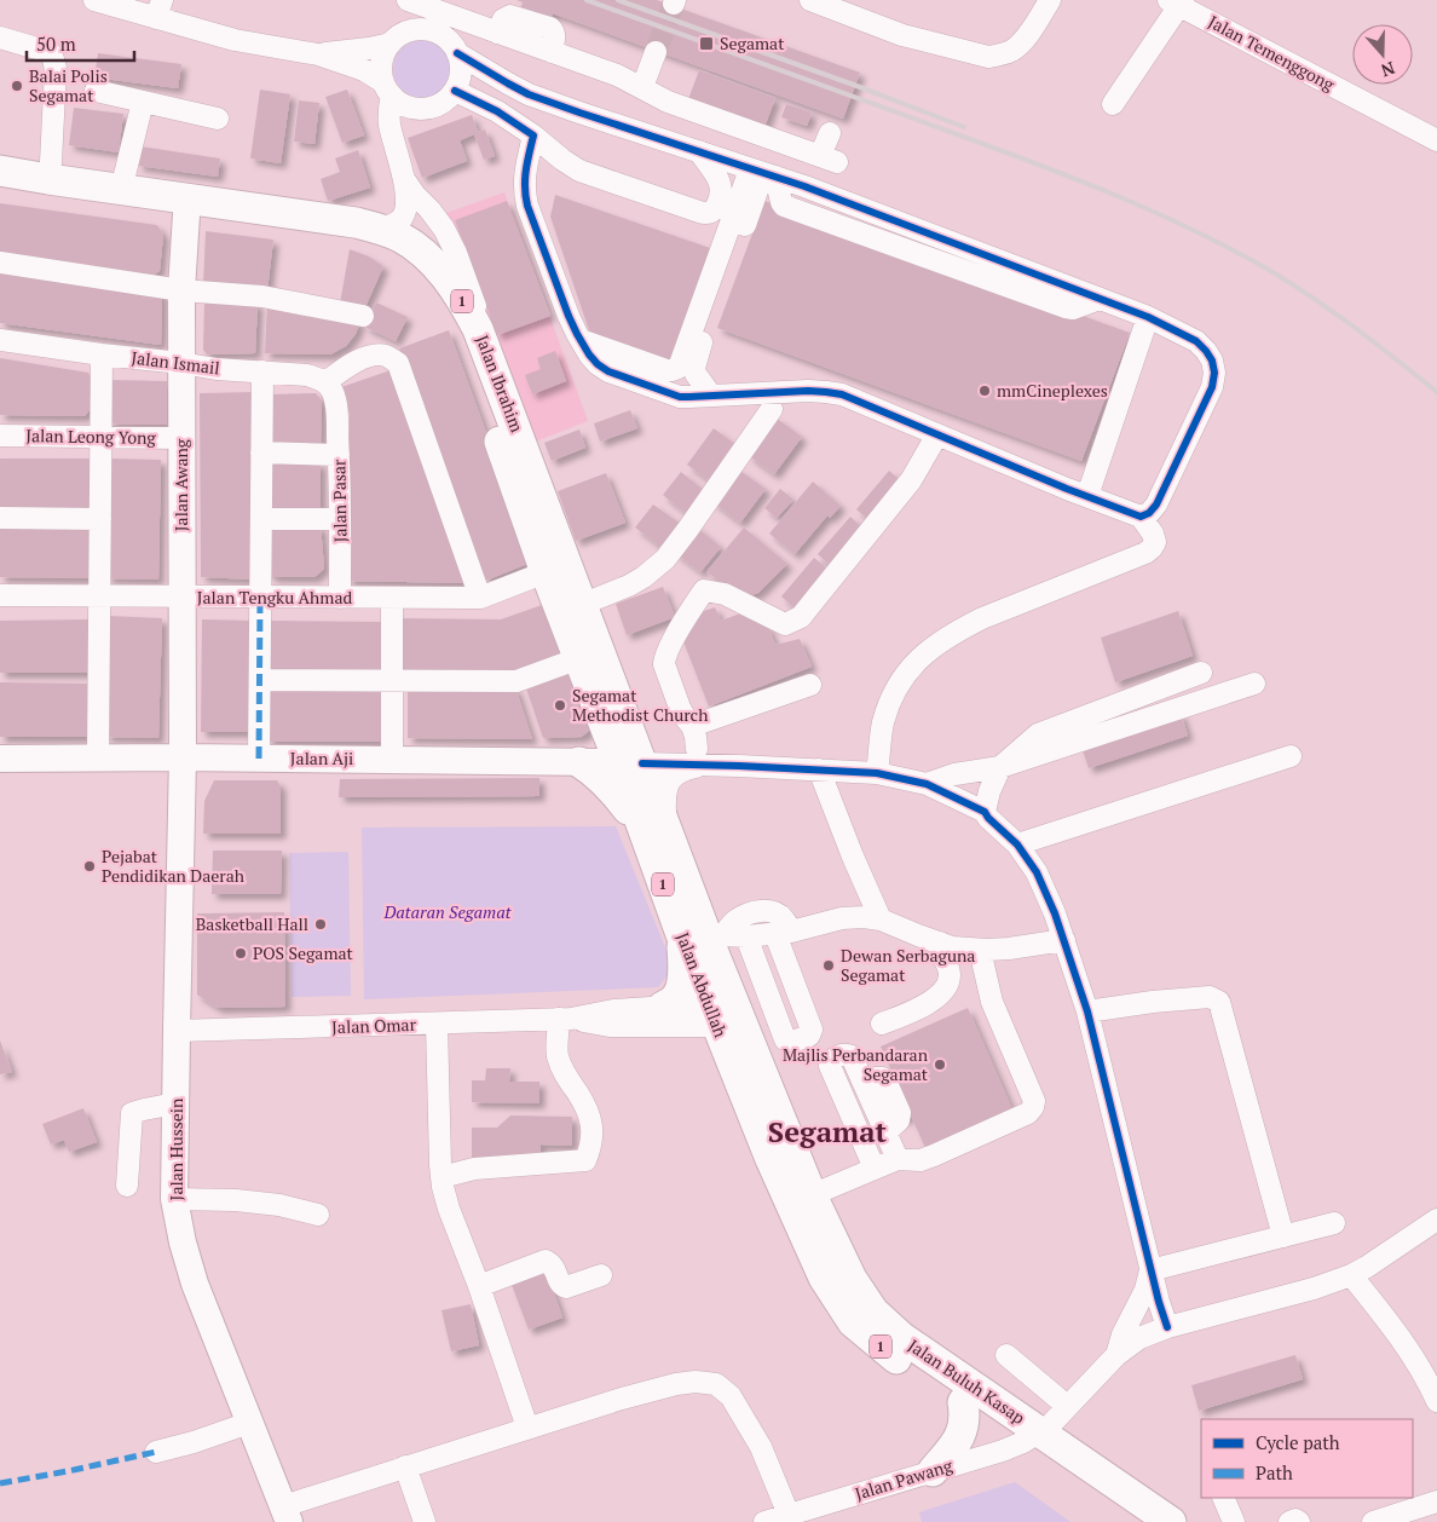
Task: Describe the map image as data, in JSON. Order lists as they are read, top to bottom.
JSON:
{
  "streets": {
    "highway": [
      "1",
      "Jalan Ibrahim",
      "Jalan Abdullah",
      "Jalan Buluh Kasap"
    ],
    "main road": ["Jalan Awang", "Jalan Aji", "Jalan Hussein"],
    "street": [
      "Jalan Temenggong",
      "Jalan Ismail",
      "Jalan Leong Yong",
      "Jalan Pasar",
      "Jalan Tengku Ahmad",
      "Jalan Omar",
      "Jalan Pawang"
    ]
  },
  "crossings": [
    ["Jalan Ismail", "Jalan Awang"],
    ["Jalan Ismail", "Jalan Pasar"],
    ["Jalan Ibrahim", "Jalan Awang"],
    ["Jalan Ibrahim", "Jalan Tengku Ahmad"],
    ["Jalan Ibrahim", "Jalan Aji"],
    ["Jalan Ibrahim", "Jalan Abdullah"],
    ["Jalan Leong Yong", "Jalan Awang"],
    ["Jalan Awang", "Jalan Tengku Ahmad"],
    ["Jalan Awang", "Jalan Aji"],
    ["Jalan Awang", "Jalan Hussein"],
    ["Jalan Pasar", "Jalan Tengku Ahmad"],
    ["Jalan Aji", "Jalan Abdullah"],
    ["Jalan Aji", "Jalan Hussein"],
    ["Jalan Abdullah", "Jalan Omar"],
    ["Jalan Abdullah", "Jalan Buluh Kasap"],
    ["Jalan Omar", "Jalan Hussein"],
    ["Jalan Buluh Kasap", "Jalan Pawang"]
  ],
  "districts": ["Segamat"],
  "parks": ["Dataran Segamat"],
  "places": {
    "transit": ["Segamat"],
    "other": [
      "Balai Polis Segamat",
      "mmCineplexes",
      "Segamat Methodist Church",
      "Pejabat Pendidikan Daerah",
      "Basketball Hall",
      "POS Segamat",
      "Dewan Serbaguna Segamat",
      "Majlis Perbandaran Segamat"
    ]
  },
  "legend": ["Cycle path", "Path"],
  "scale_bar": "50 m",
  "north": "bottom"
}
